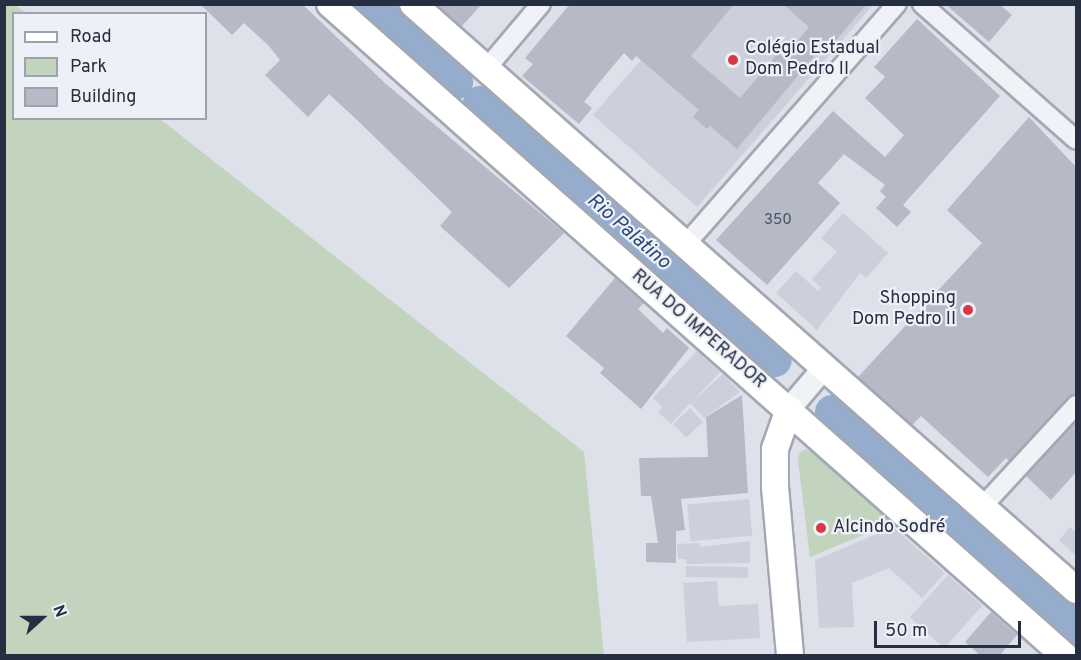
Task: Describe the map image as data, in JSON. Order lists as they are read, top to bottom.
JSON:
{
  "streets": {
    "main road": ["RUA DO IMPERADOR"]
  },
  "water": ["Rio Palatino"],
  "places": ["Colégio Estadual Dom Pedro II", "Shopping Dom Pedro II", "Alcindo Sodré"],
  "house_numbers": ["350"],
  "legend": ["Road", "Park", "Building"],
  "scale_bar": "50 m",
  "north": "right"
}
